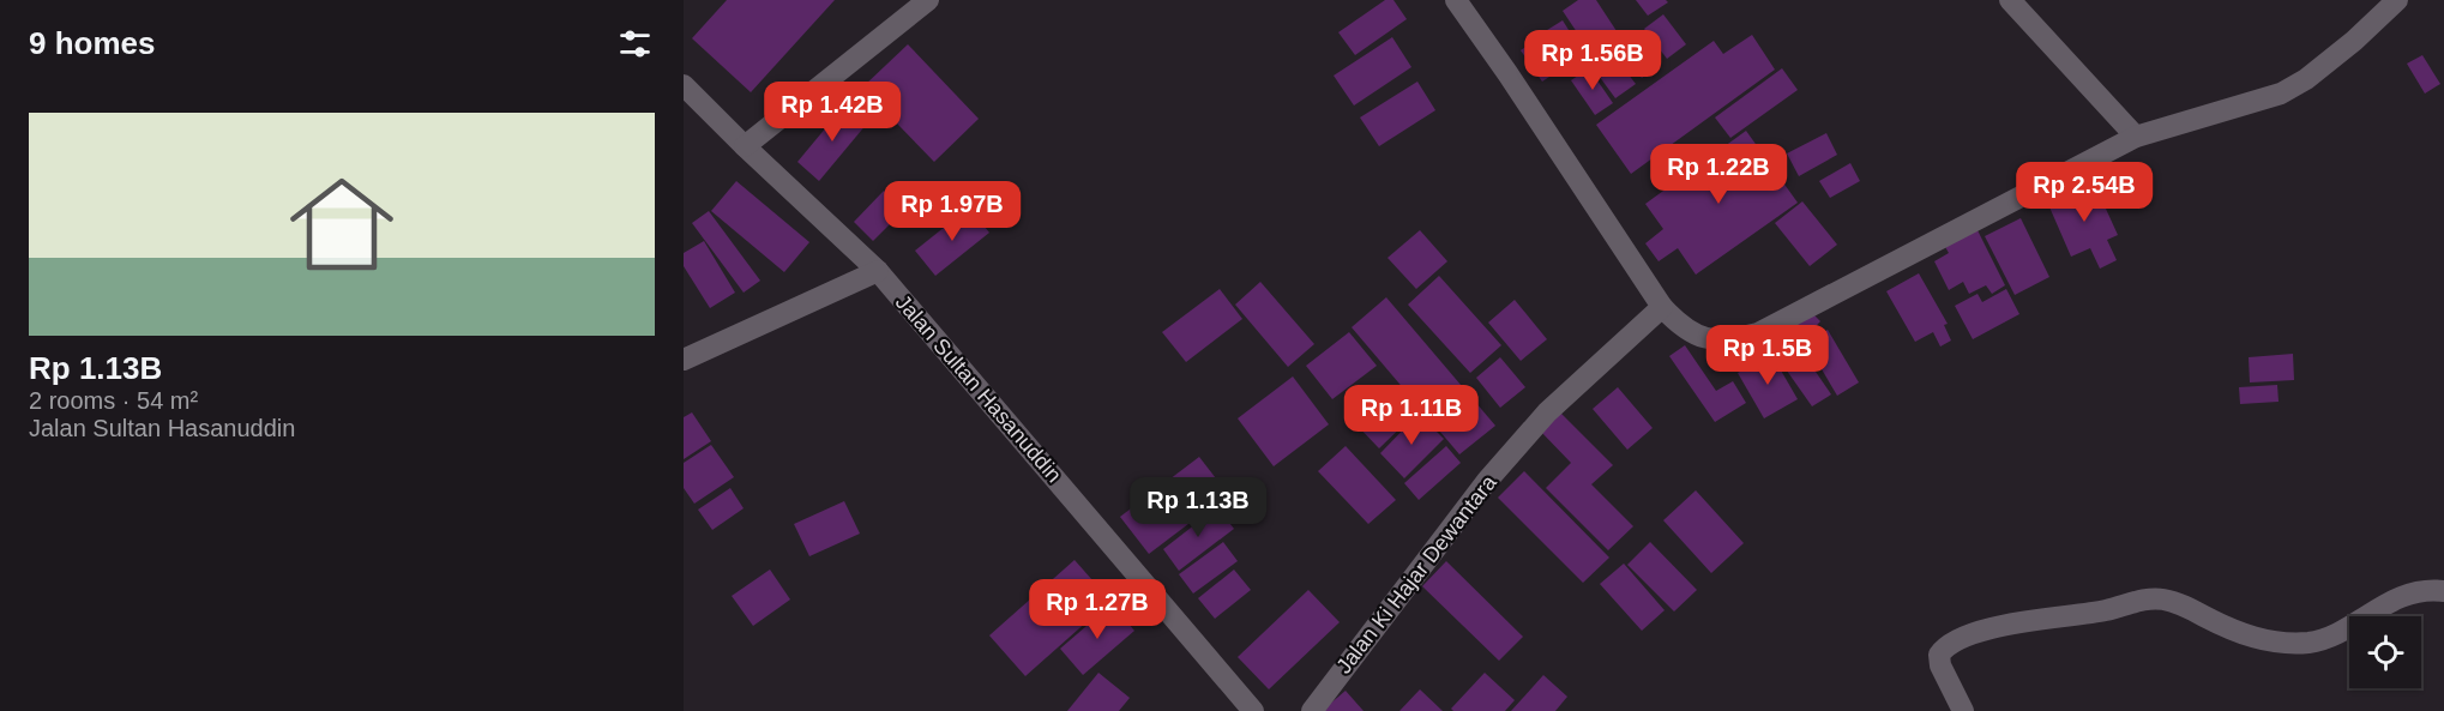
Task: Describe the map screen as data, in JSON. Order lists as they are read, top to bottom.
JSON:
{
  "streets": {
    "street": ["Jalan Sultan Hasanuddin", "Jalan Ki Hajar Dewantara"]
  },
  "page": {
    "heading": "9 homes",
    "price": [
      "Rp 1.56B",
      "Rp 1.42B",
      "Rp 1.22B",
      "Rp 2.54B",
      "Rp 1.97B",
      "Rp 1.5B",
      "Rp 1.11B",
      "Rp 1.13B",
      "Rp 1.27B"
    ],
    "list": [
      {
        "name": "Rp 1.13B",
        "note": "2 rooms · 54 m² · Jalan Sultan Hasanuddin"
      }
    ]
  }
}
